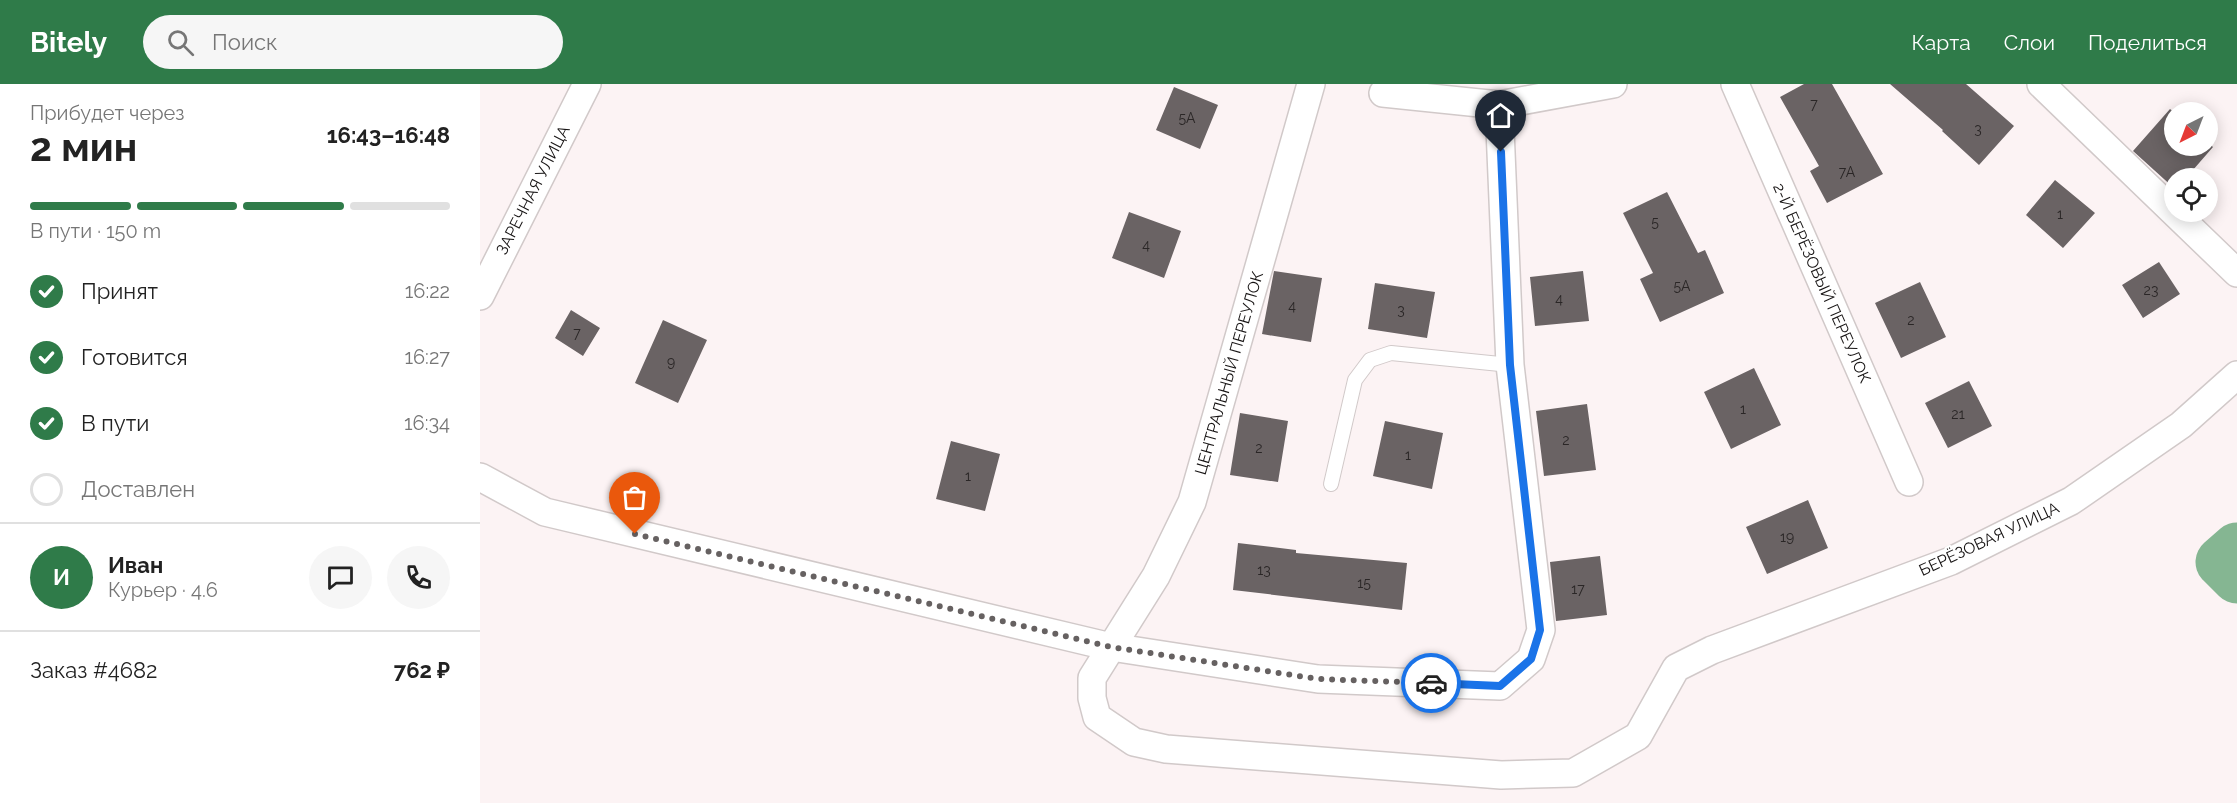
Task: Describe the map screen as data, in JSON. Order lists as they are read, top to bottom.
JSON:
{
  "streets": {
    "street": [
      "ЗАРЕЧНАЯ УЛИЦА",
      "2-Й БЕРЁЗОВЫЙ ПЕРЕУЛОК",
      "ЦЕНТРАЛЬНЫЙ ПЕРЕУЛОК",
      "БЕРЁЗОВАЯ УЛИЦА"
    ]
  },
  "crossings": [
    ["ЦЕНТРАЛЬНЫЙ ПЕРЕУЛОК", "БЕРЁЗОВАЯ УЛИЦА"]
  ],
  "house_numbers": [
    "7",
    "5А",
    "3",
    "7А",
    "1",
    "5",
    "4",
    "5А",
    "23",
    "4",
    "4",
    "3",
    "2",
    "7",
    "9",
    "1",
    "21",
    "2",
    "2",
    "1",
    "1",
    "19",
    "13",
    "15",
    "17"
  ],
  "north": "bottom left",
  "page": {
    "header": "Bitely",
    "search": "Поиск",
    "nav": ["Карта", "Слои", "Поделиться"],
    "heading": ["2 мин", "Прибудет через", "16:43–16:48"],
    "panel": [
      "Иван",
      "Курьер · 4.6",
      "Заказ #4682",
      "762 ₽"
    ],
    "bar": "В пути · 150 m",
    "list": [
      ["Принят", "16:22"],
      ["Готовится", "16:27"],
      ["В пути", "16:34"],
      "Доставлен"
    ],
    "round": "И"
  }
}
